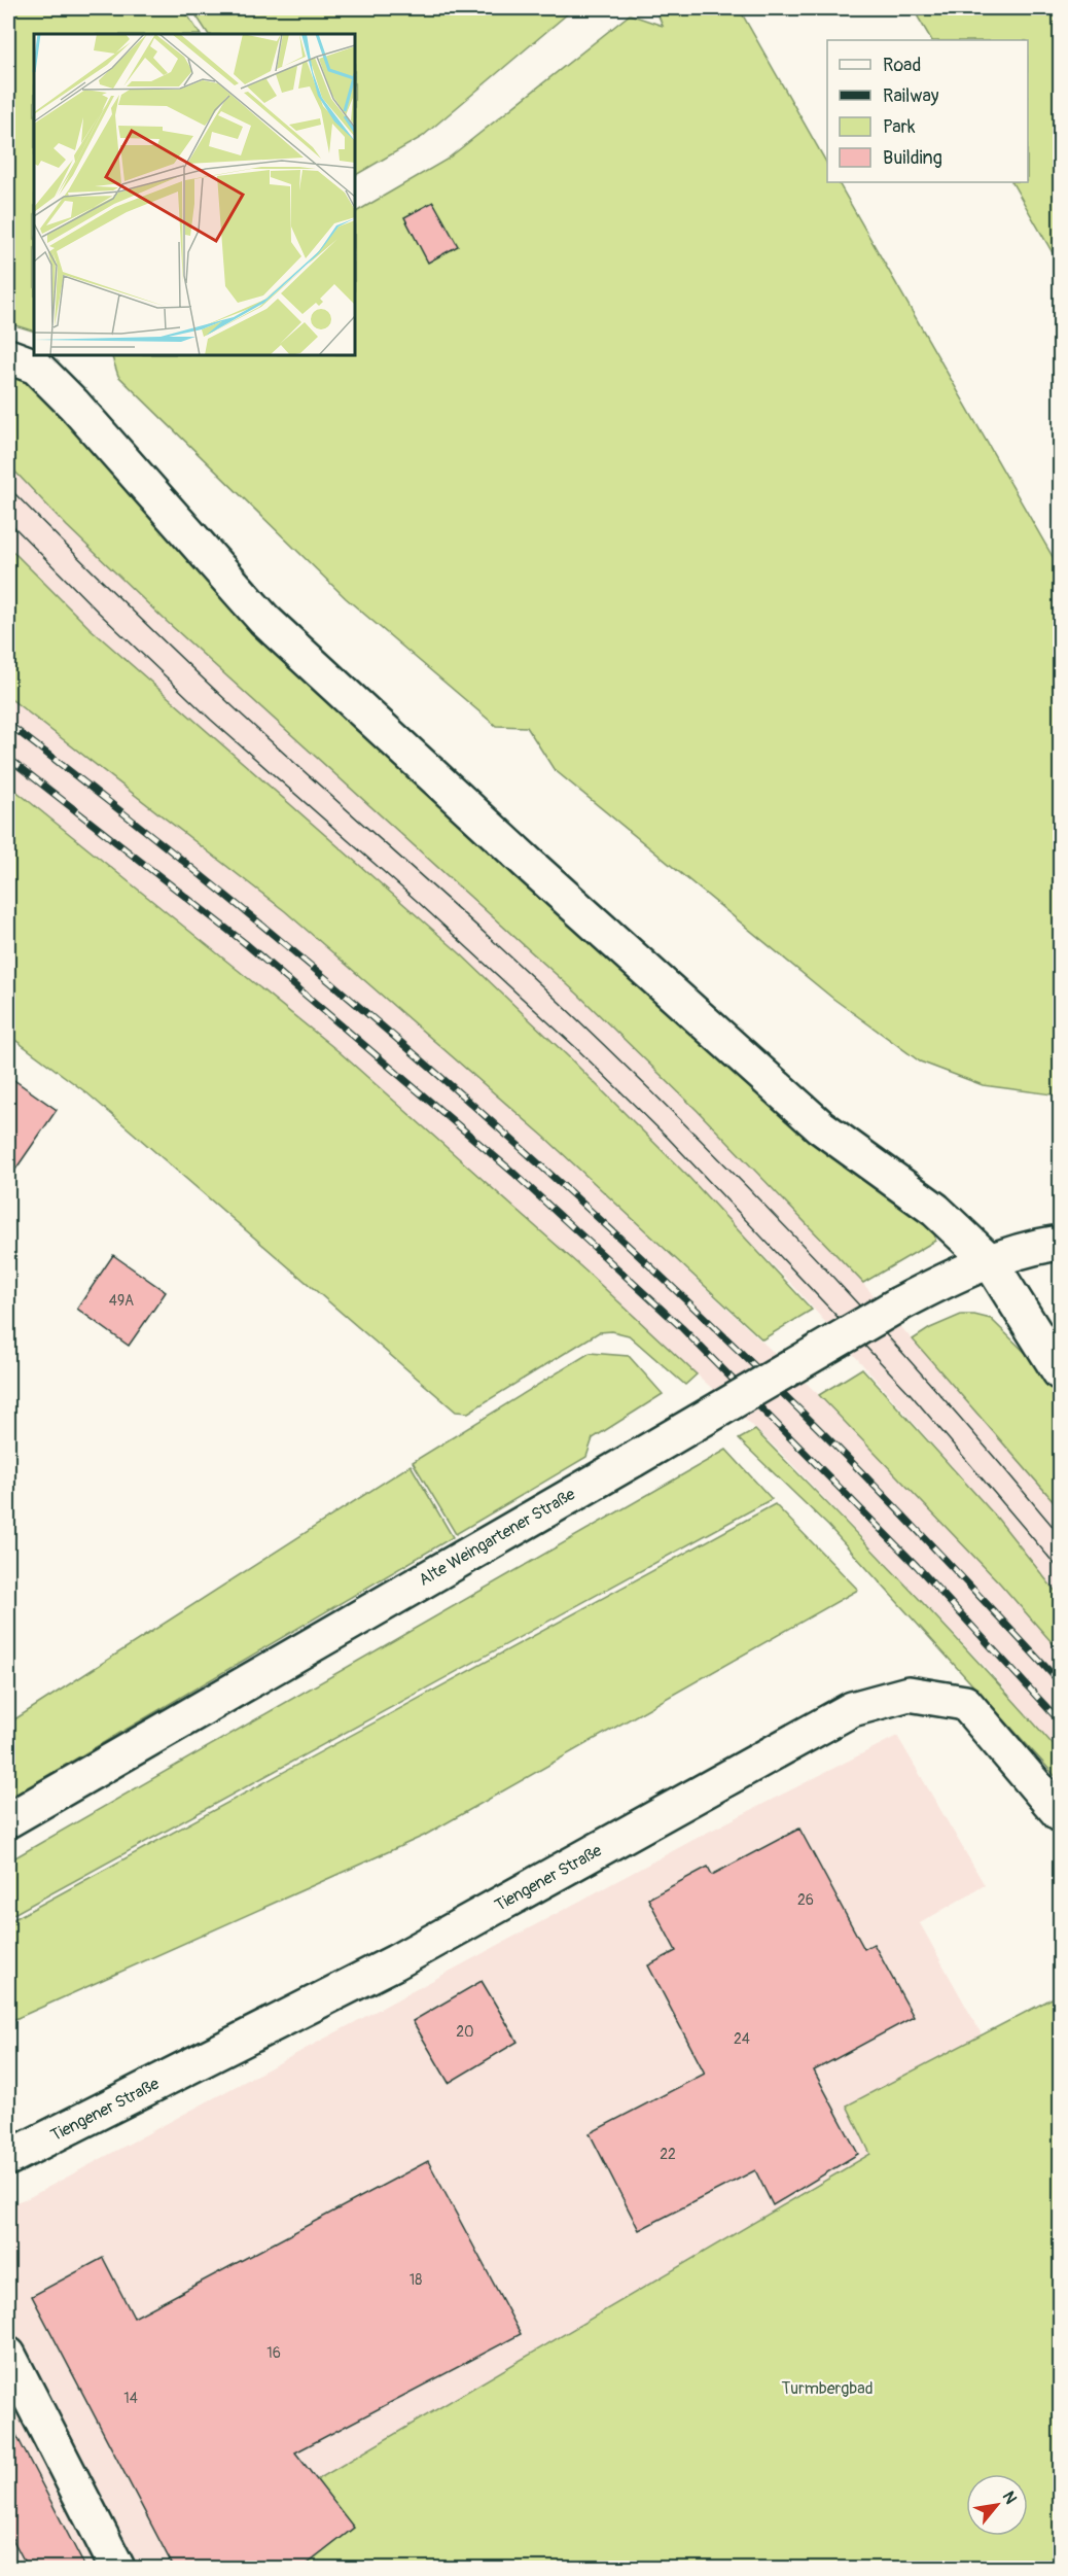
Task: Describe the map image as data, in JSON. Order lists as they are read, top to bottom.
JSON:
{
  "streets": {
    "street": ["Alte Weingartener Straße", "Tiengener Straße"]
  },
  "parks": ["Turmbergbad"],
  "house_numbers": [
    "49A",
    "26",
    "20",
    "24",
    "22",
    "18",
    "16",
    "14"
  ],
  "legend": [
    "Road",
    "Railway",
    "Park",
    "Building"
  ],
  "north": "top right"
}
